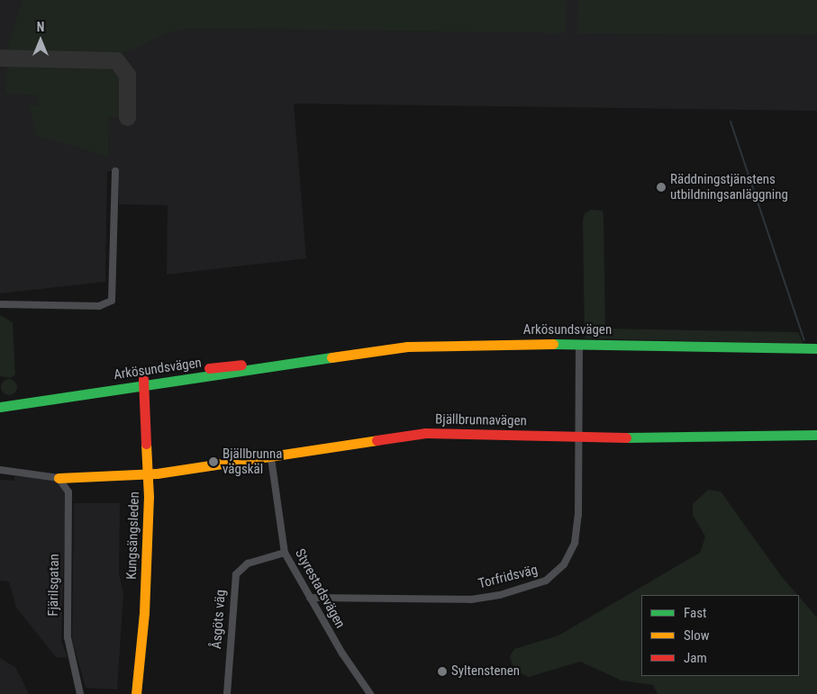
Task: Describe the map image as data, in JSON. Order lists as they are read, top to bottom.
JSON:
{
  "streets": {
    "main road": ["Arkösundsvägen", "Bjällbrunnavägen", "Kungsängsleden"],
    "street": [
      "Torfridsväg",
      "Fjärilsgatan",
      "Styrestadsvägen",
      "Åsgöts väg"
    ]
  },
  "crossings": [
    ["Arkösundsvägen", "Kungsängsleden"],
    ["Arkösundsvägen", "Torfridsväg"],
    ["Bjällbrunnavägen", "Kungsängsleden"],
    ["Bjällbrunnavägen", "Torfridsväg"],
    ["Bjällbrunnavägen", "Styrestadsvägen"],
    ["Torfridsväg", "Styrestadsvägen"],
    ["Styrestadsvägen", "Åsgöts väg"]
  ],
  "places": ["Räddningstjänstens utbildningsanläggning", "Bjällbrunna vägskäl", "Syltenstenen"],
  "legend": ["Fast", "Slow", "Jam"],
  "north": "top"
}
